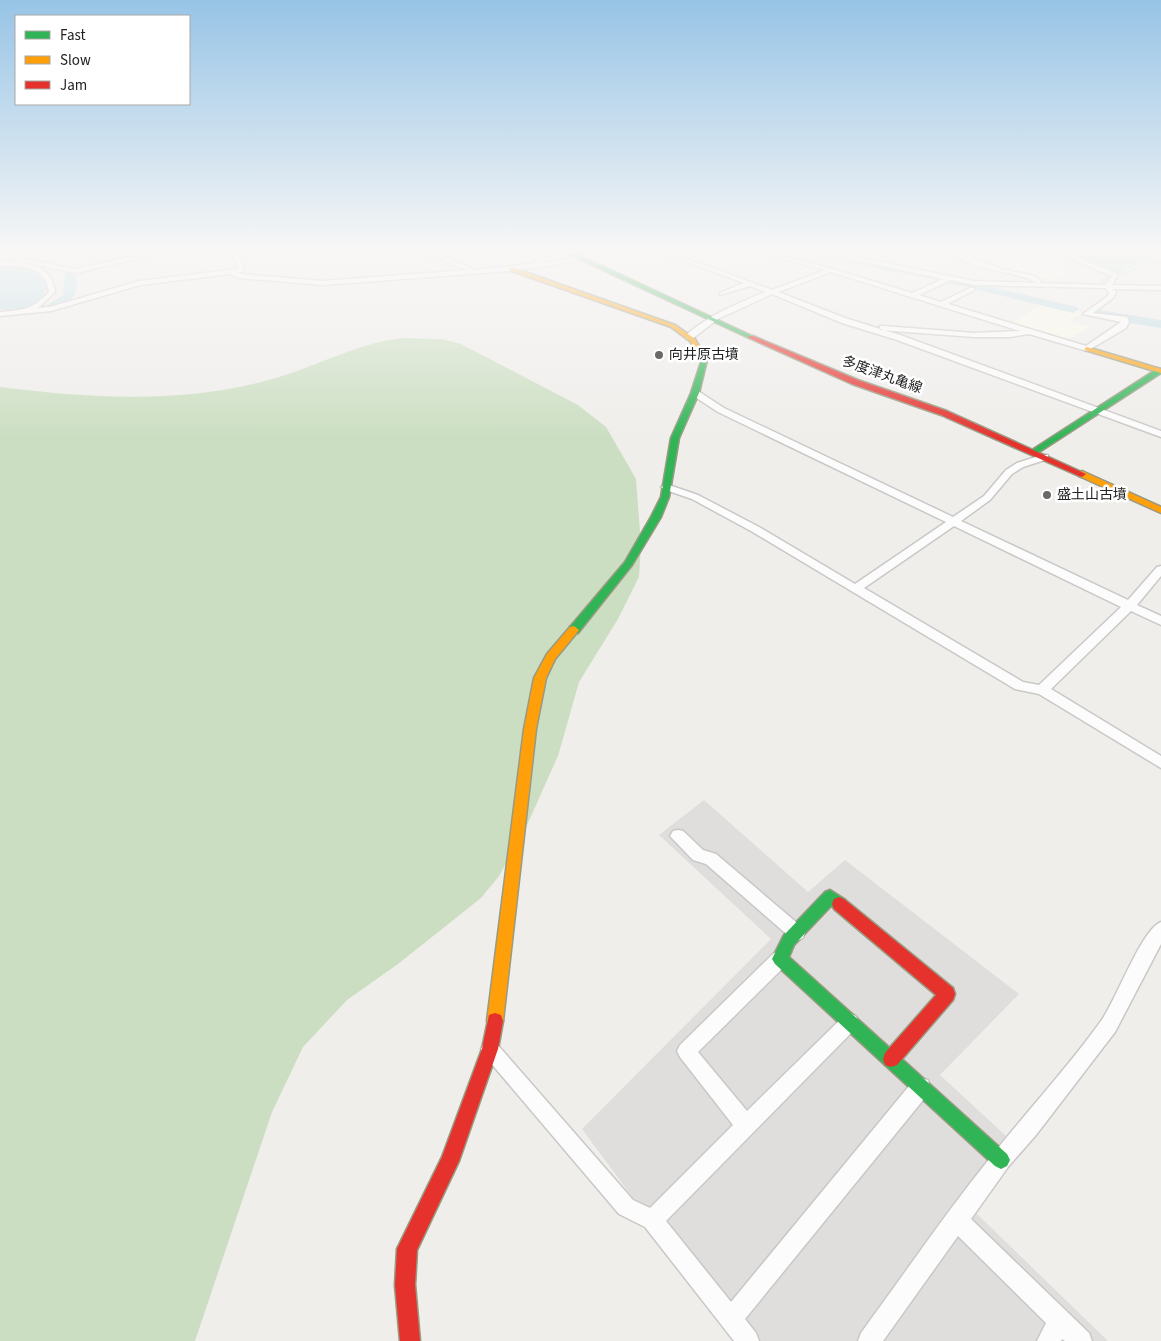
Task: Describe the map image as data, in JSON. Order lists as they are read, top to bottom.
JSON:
{
  "streets": {
    "street": ["多度津丸亀線"]
  },
  "places": ["向井原古墳", "盛土山古墳"],
  "legend": ["Fast", "Slow", "Jam"]
}
